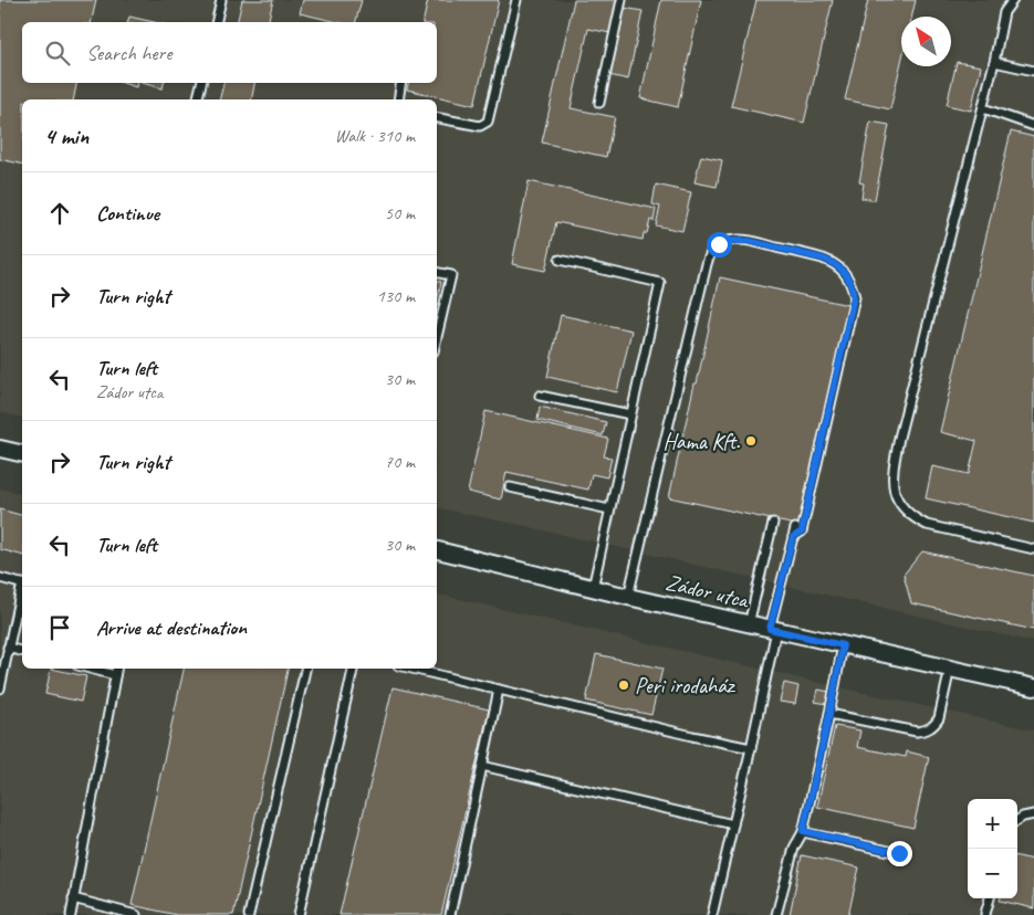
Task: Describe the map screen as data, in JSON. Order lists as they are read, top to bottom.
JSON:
{
  "streets": {
    "street": ["Zádor utca"]
  },
  "places": ["Hama Kft.", "Peri irodaház"],
  "north": "top left",
  "page": {
    "search": "Search here",
    "heading": ["4 min", "Walk · 310 m"],
    "list": [
      ["Continue", "50 m"],
      ["Turn right", "130 m"],
      ["Turn left", "Zádor utca", "30 m"],
      ["Turn right", "70 m"],
      ["Turn left", "30 m"],
      "Arrive at destination"
    ],
    "map_buttons": ["+", "−"]
  }
}
